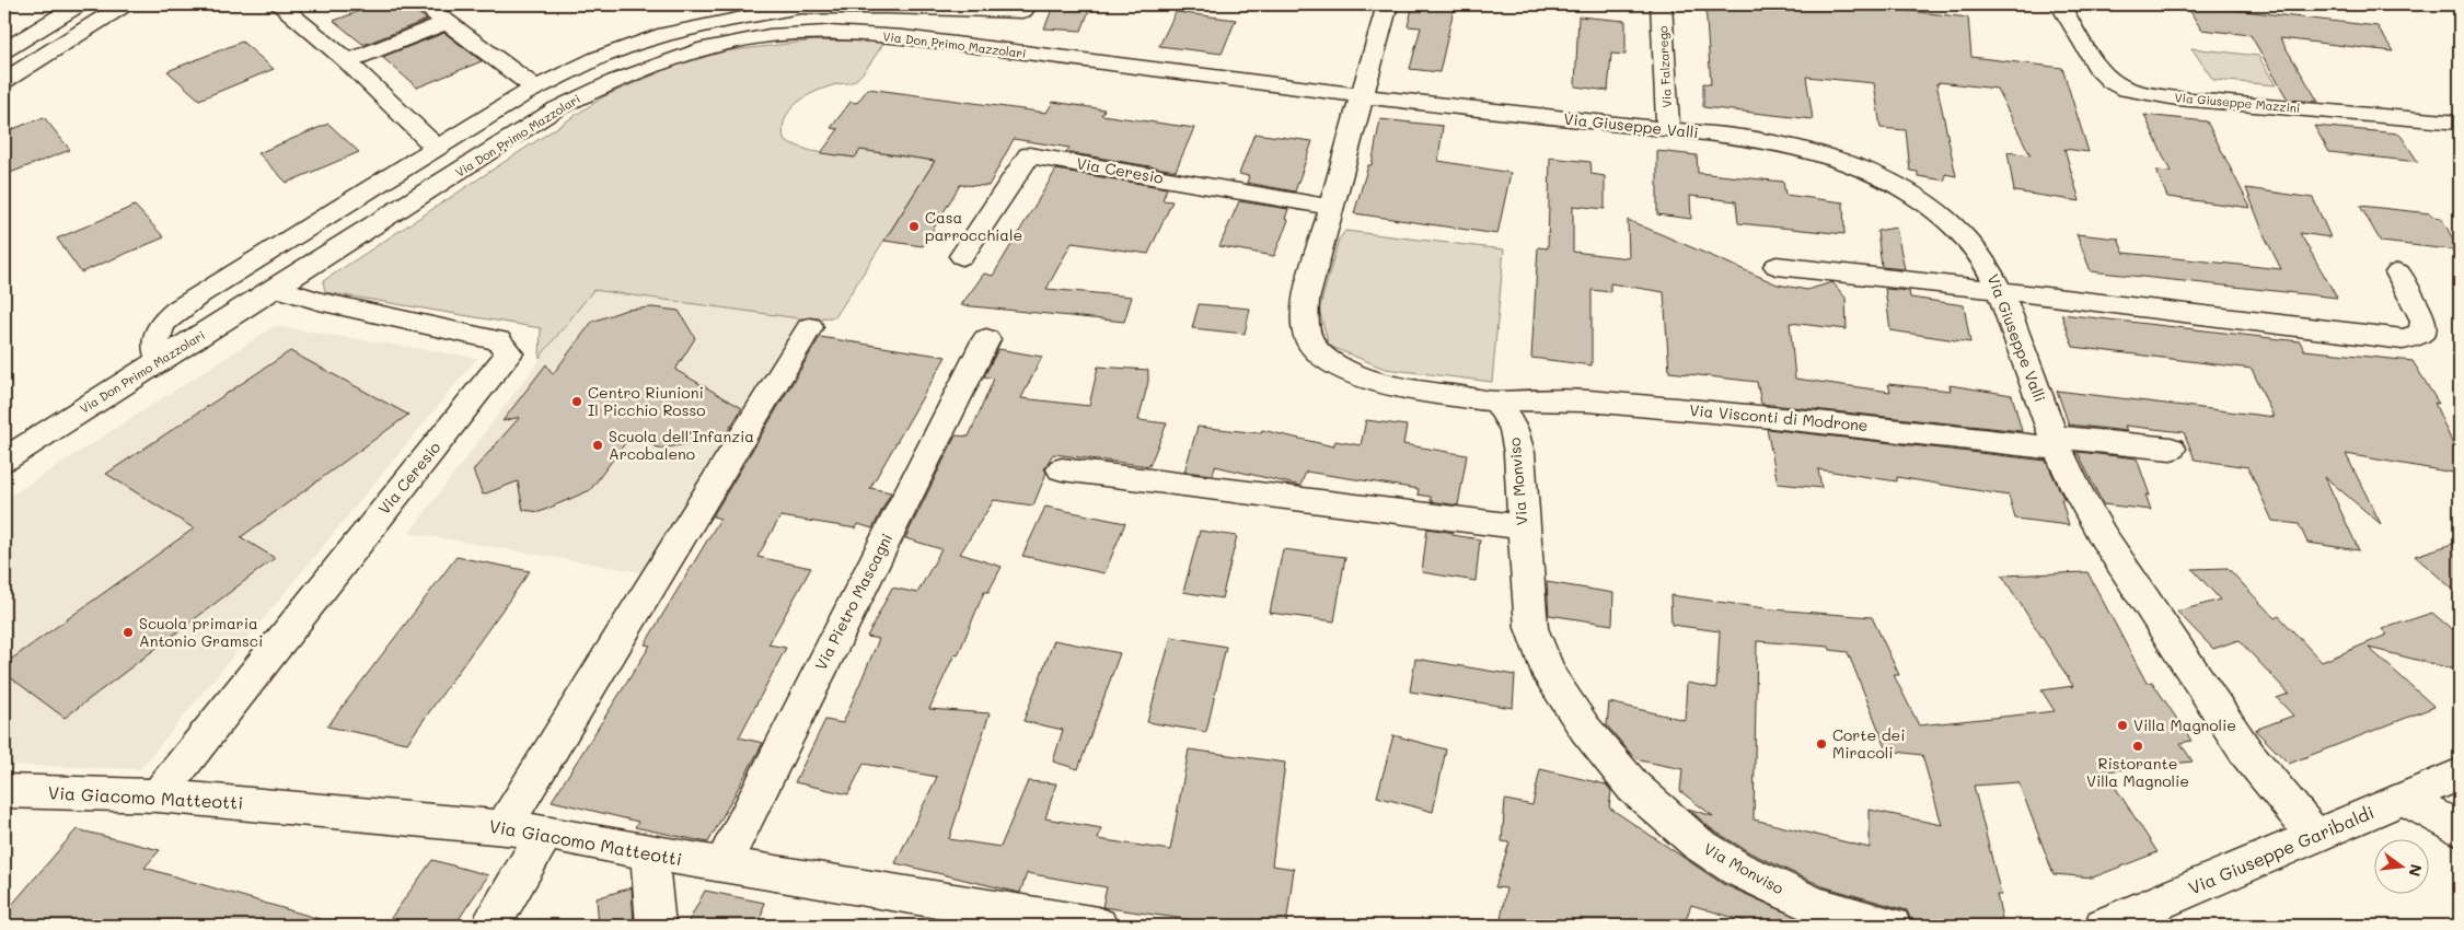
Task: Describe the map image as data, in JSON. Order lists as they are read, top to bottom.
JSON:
{
  "streets": {
    "street": [
      "Via Don Primo Mazzolari",
      "Via Falzarego",
      "Via Giuseppe Mazzini",
      "Via Giuseppe Valli",
      "Via Ceresio",
      "Via Visconti di Modrone",
      "Via Monviso",
      "Via Pietro Mascagni",
      "Via Giacomo Matteotti",
      "Via Giuseppe Garibaldi"
    ]
  },
  "crossings": [
    ["Via Don Primo Mazzolari", "Via Giuseppe Valli"],
    ["Via Don Primo Mazzolari", "Via Ceresio"],
    ["Via Falzarego", "Via Giuseppe Valli"],
    ["Via Giuseppe Valli", "Via Visconti di Modrone"],
    ["Via Giuseppe Valli", "Via Giuseppe Garibaldi"],
    ["Via Ceresio", "Via Giacomo Matteotti"],
    ["Via Visconti di Modrone", "Via Monviso"],
    ["Via Pietro Mascagni", "Via Giacomo Matteotti"]
  ],
  "places": [
    "Casa parrocchiale",
    "Centro Riunioni Il Picchio Rosso",
    "Scuola dell'Infanzia Arcobaleno",
    "Scuola primaria Antonio Gramsci",
    "Villa Magnolie",
    "Corte dei Miracoli",
    "Ristorante Villa Magnolie"
  ],
  "north": "right"
}
